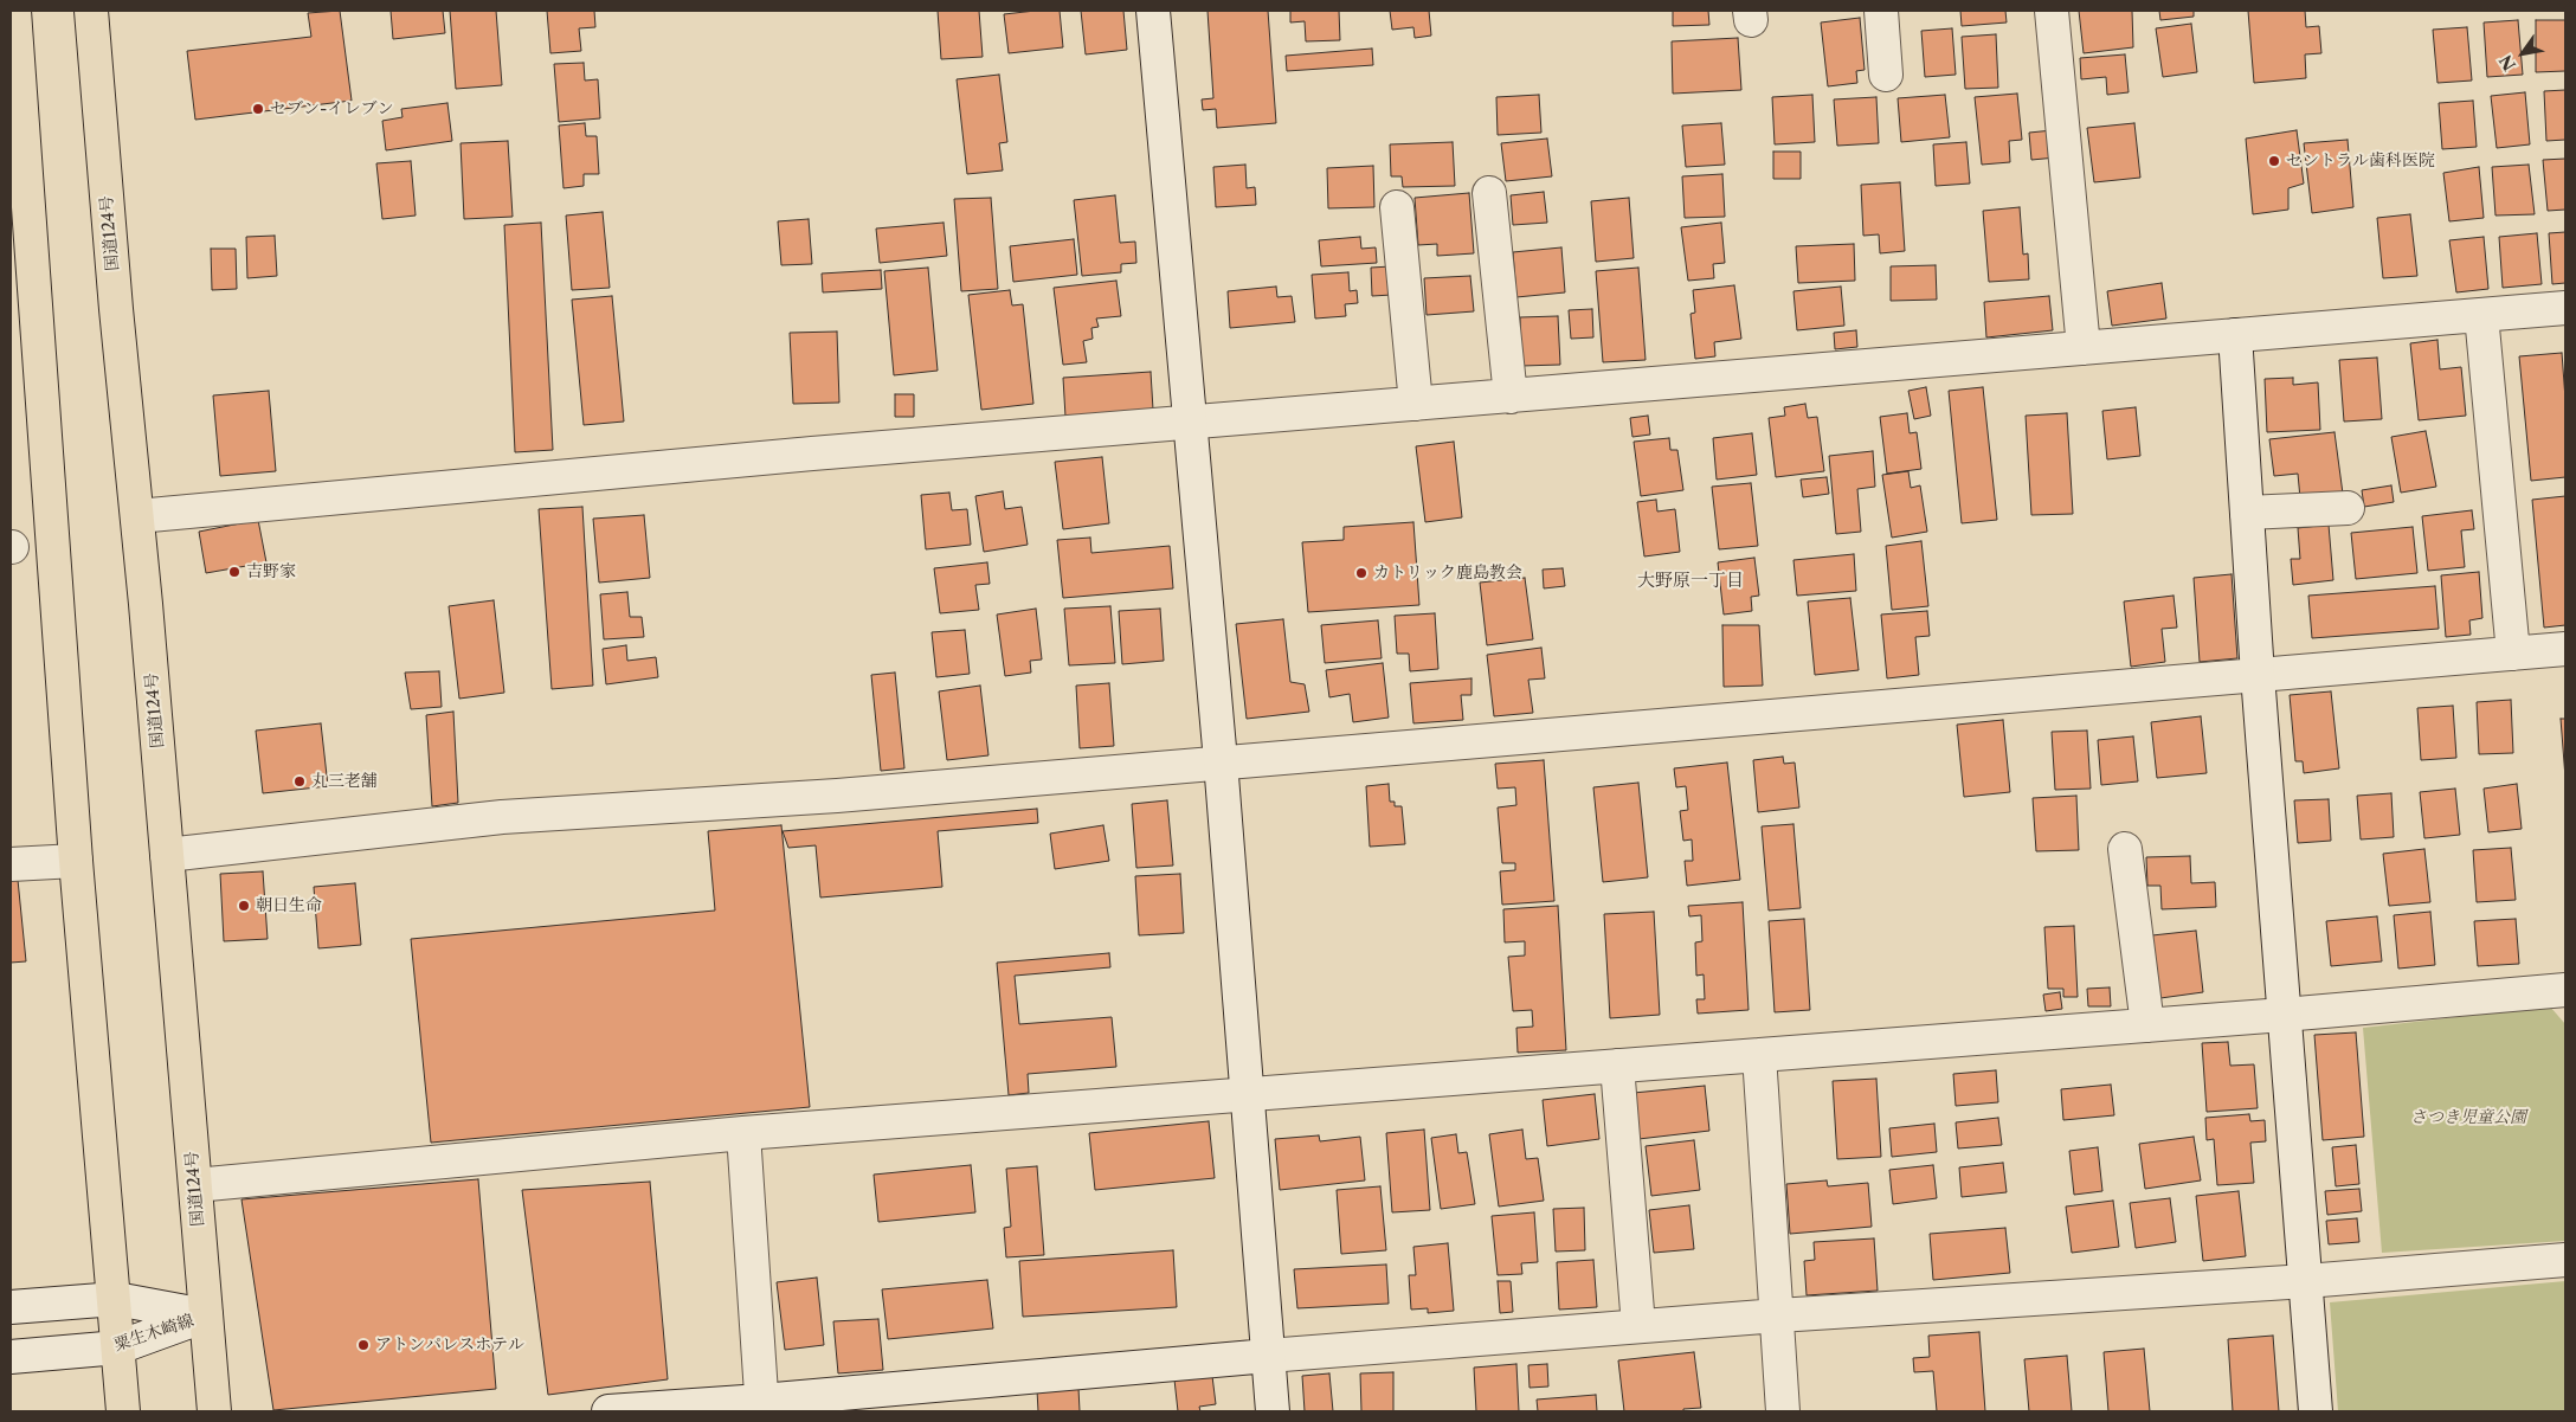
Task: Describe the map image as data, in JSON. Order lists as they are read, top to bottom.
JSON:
{
  "streets": {
    "highway": ["国道124号"],
    "street": ["粟生木崎線"]
  },
  "crossings": [
    ["国道124号", "粟生木崎線"]
  ],
  "districts": ["大野原一丁目"],
  "parks": ["さつき児童公園"],
  "places": [
    "セブン-イレブン",
    "セントラル歯科医院",
    "吉野家",
    "カトリック鹿島教会",
    "丸三老舗",
    "朝日生命",
    "アトンパレスホテル"
  ],
  "north": "bottom left"
}
